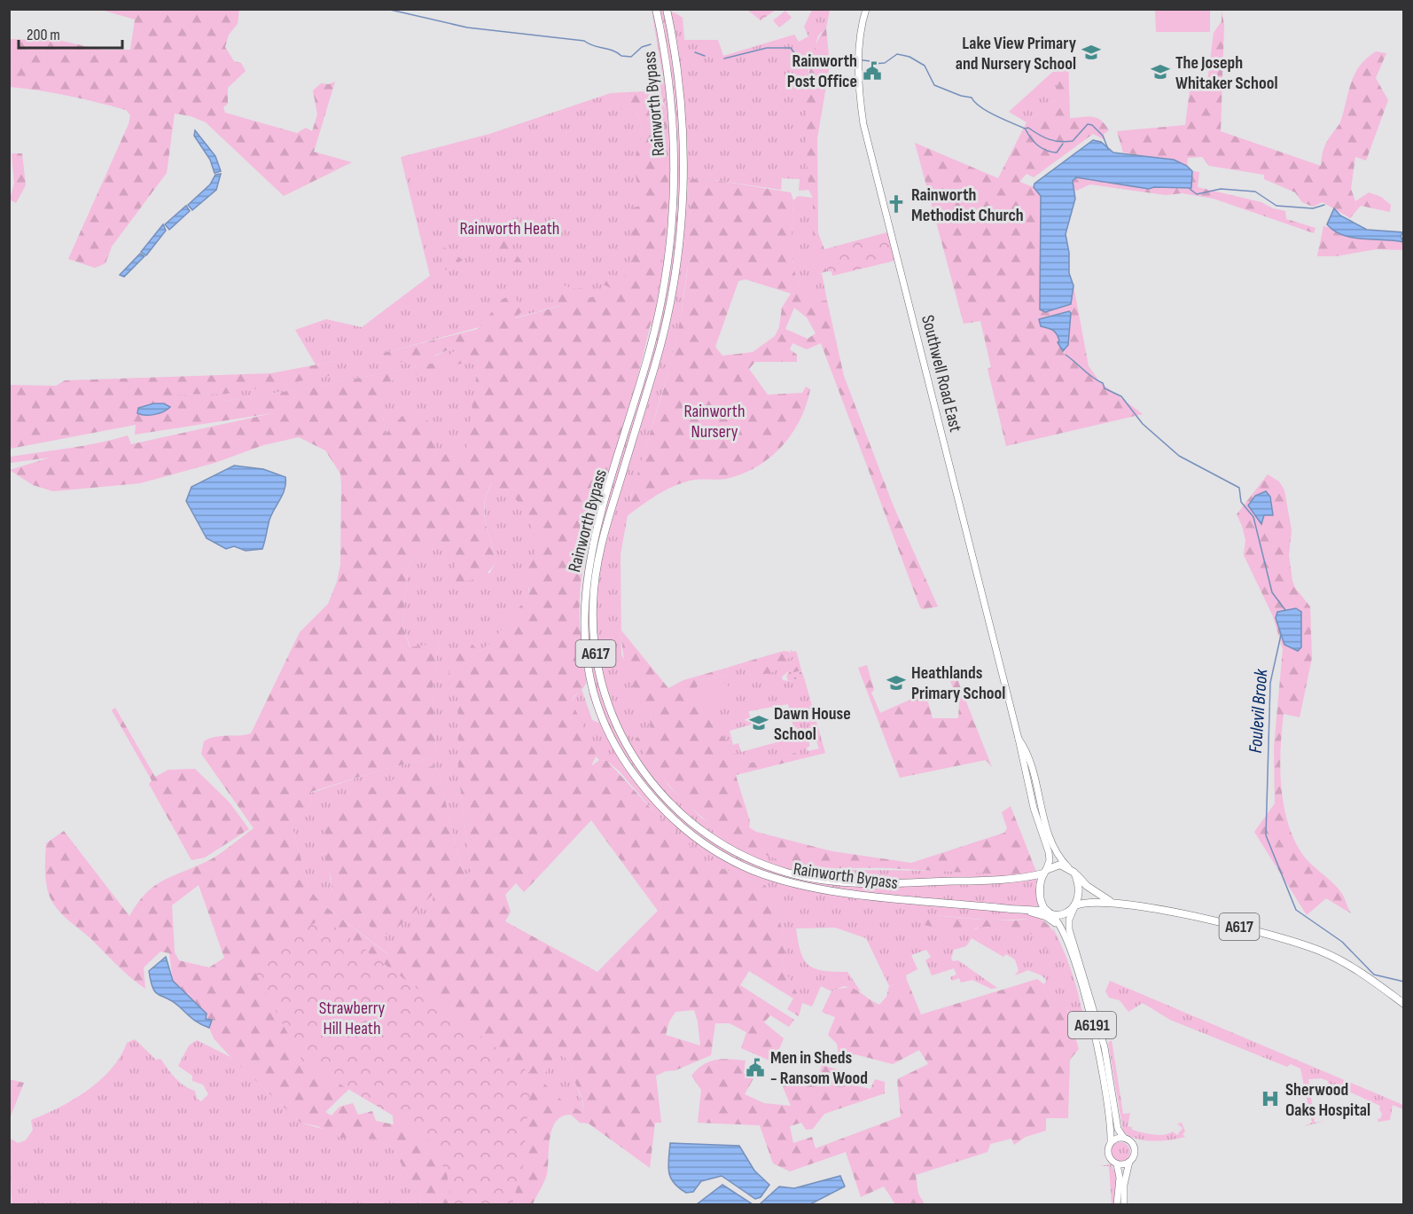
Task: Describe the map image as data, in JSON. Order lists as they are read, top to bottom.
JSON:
{
  "streets": {
    "highway": ["Rainworth Bypass", "A617"],
    "main road": ["Southwell Road East", "A6191"]
  },
  "crossings": [
    ["Rainworth Bypass", "Southwell Road East"],
    ["Rainworth Bypass", "A617"],
    ["Rainworth Bypass", "A6191"],
    ["Southwell Road East", "A617"],
    ["Southwell Road East", "A6191"],
    ["A617", "A6191"]
  ],
  "water": ["Foulevil Brook"],
  "parks": ["Rainworth Heath", "Rainworth Nursery", "Strawberry Hill Heath"],
  "places": {
    "school or university": [
      "Lake View Primary and Nursery School",
      "The Joseph Whitaker School",
      "Heathlands Primary School",
      "Dawn House School"
    ],
    "public building": ["Rainworth Post Office", "Men in Sheds - Ransom Wood"],
    "church": ["Rainworth Methodist Church"],
    "hospital": ["Sherwood Oaks Hospital"]
  },
  "scale_bar": "200 m"
}
